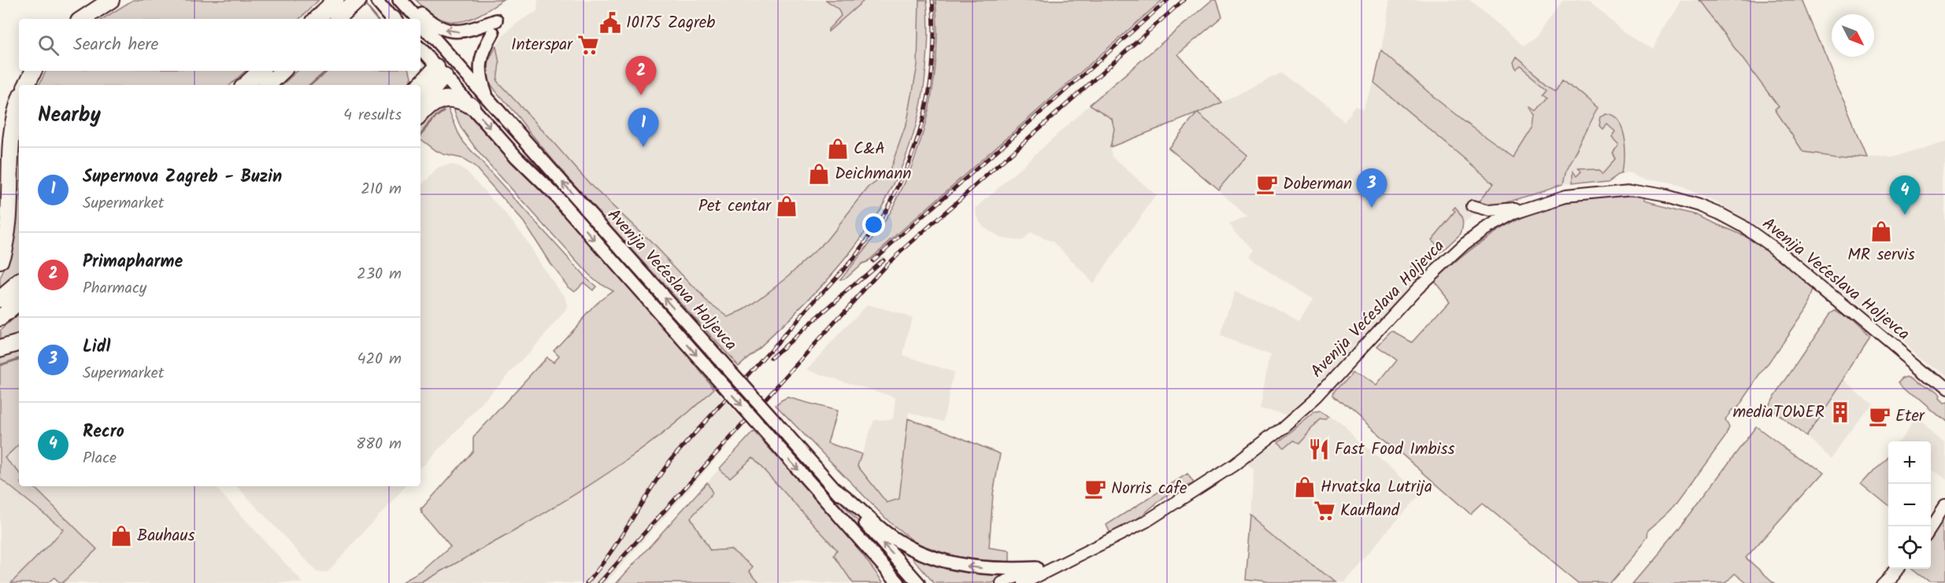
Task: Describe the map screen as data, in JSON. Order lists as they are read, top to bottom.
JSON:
{
  "streets": {
    "main road": ["Avenija Većeslava Holjevca"]
  },
  "places": {
    "public building": ["10175 Zagreb"],
    "supermarket": ["Interspar", "Kaufland"],
    "shop": [
      "C&A",
      "Deichmann",
      "Pet centar",
      "MR servis",
      "Hrvatska Lutrija",
      "Bauhaus"
    ],
    "cafe": ["Doberman", "Eter", "Norris cafe"],
    "building": ["mediaTOWER"],
    "restaurant": ["Fast Food Imbiss"]
  },
  "north": "bottom right",
  "page": {
    "search": "Search here",
    "pins": [
      "2",
      "1",
      "3",
      "4"
    ],
    "heading": ["Nearby", "4 results"],
    "list": [
      {
        "mark": "1",
        "name": "Supernova Zagreb - Buzin",
        "note": "Supermarket",
        "value": "210 m"
      },
      {
        "mark": "2",
        "name": "Primapharme",
        "note": "Pharmacy",
        "value": "230 m"
      },
      {
        "mark": "3",
        "name": "Lidl",
        "note": "Supermarket",
        "value": "420 m"
      },
      {
        "mark": "4",
        "name": "Recro",
        "note": "Place",
        "value": "880 m"
      }
    ],
    "map_buttons": ["+", "−"]
  }
}
